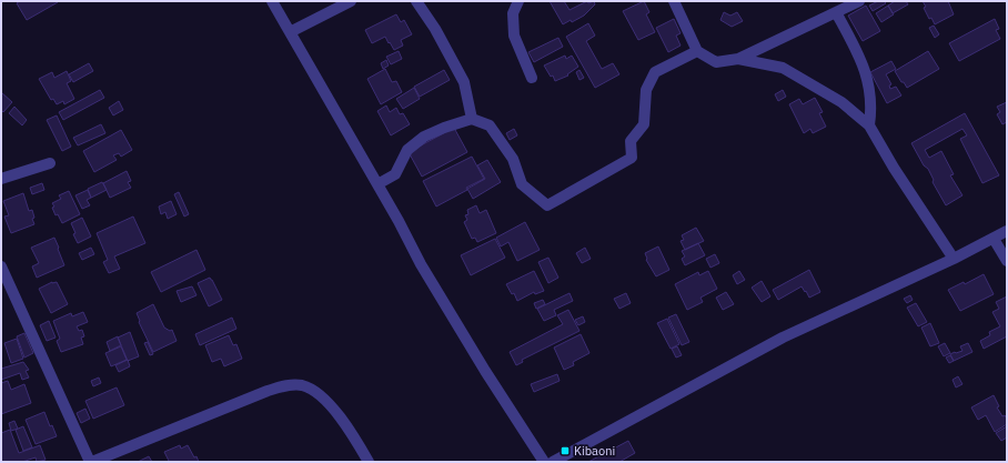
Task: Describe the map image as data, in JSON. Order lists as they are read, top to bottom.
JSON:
{
  "places": {
    "transit": ["Kibaoni"]
  }
}
